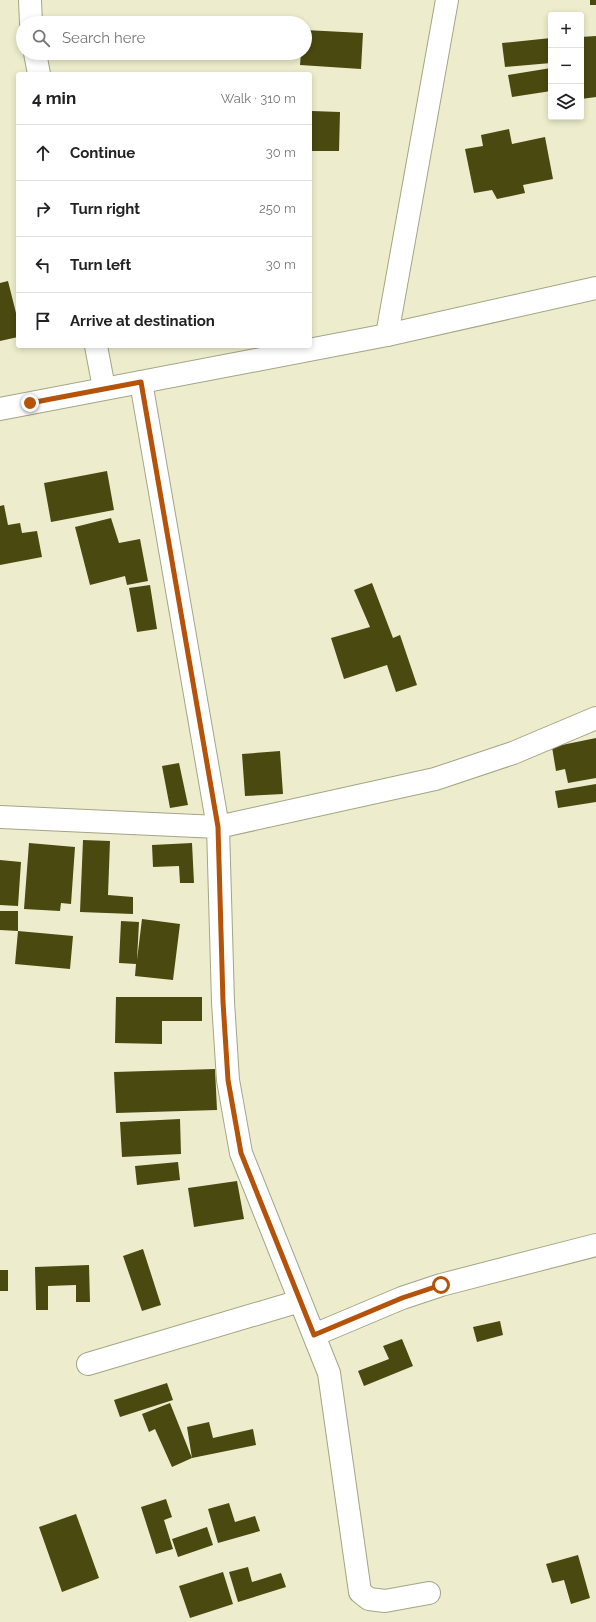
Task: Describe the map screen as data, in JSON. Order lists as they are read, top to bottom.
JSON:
{
  "page": {
    "map_buttons": ["+", "−"],
    "search": "Search here",
    "heading": ["4 min", "Walk · 310 m"],
    "list": [
      ["Continue", "30 m"],
      ["Turn right", "250 m"],
      ["Turn left", "30 m"],
      "Arrive at destination"
    ]
  }
}
